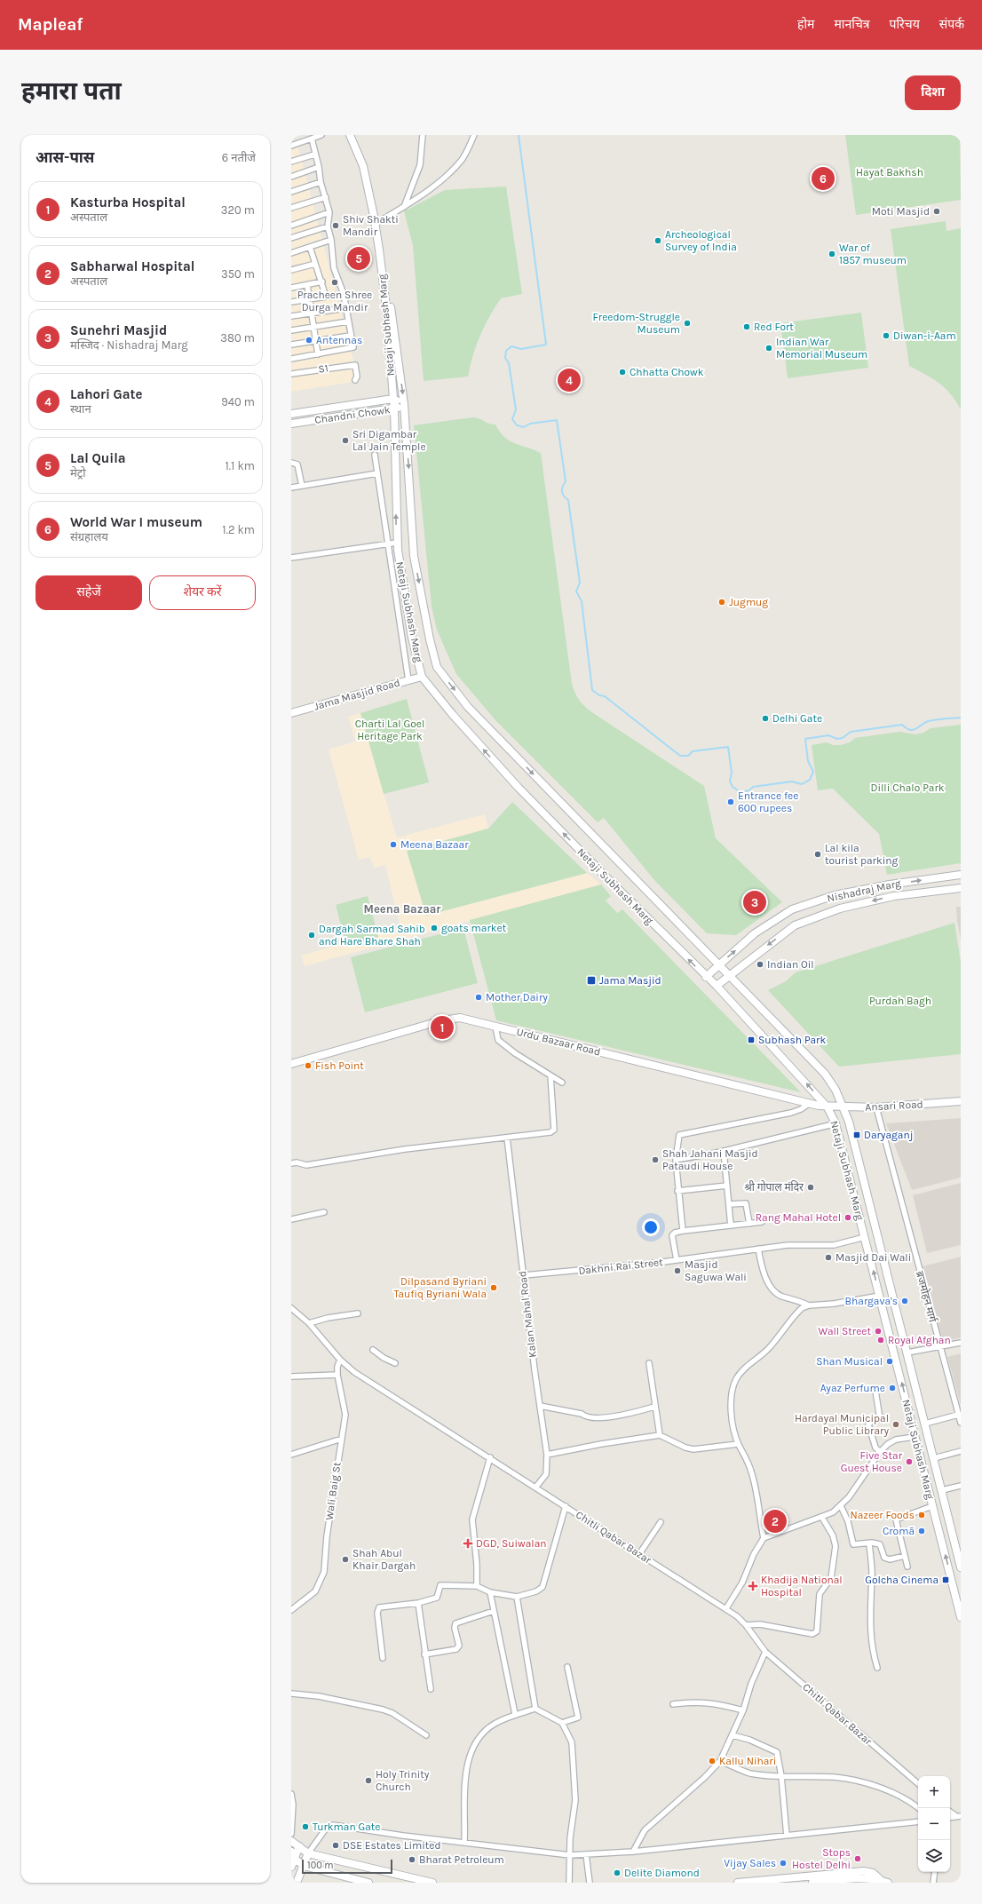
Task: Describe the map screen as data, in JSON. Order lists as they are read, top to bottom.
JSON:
{
  "streets": {
    "main road": [
      "Netaji Subhash Marg",
      "Chandni Chowk",
      "Jama Masjid Road",
      "Nishadraj Marg",
      "Urdu Bazaar Road",
      "Ansari Road"
    ],
    "street": [
      "S1",
      "Dakhni Rai Street",
      "ब्रजमोहन मार्ग",
      "Kalan Mahal Road",
      "Wali Baig St",
      "Chitli Qabar Bazar"
    ]
  },
  "crossings": [
    ["Netaji Subhash Marg", "Chandni Chowk"],
    ["Netaji Subhash Marg", "Jama Masjid Road"],
    ["Netaji Subhash Marg", "Nishadraj Marg"],
    ["Netaji Subhash Marg", "Urdu Bazaar Road"],
    ["Netaji Subhash Marg", "Ansari Road"],
    ["Netaji Subhash Marg", "Dakhni Rai Street"],
    ["Urdu Bazaar Road", "Ansari Road"],
    ["Ansari Road", "ब्रजमोहन मार्ग"],
    ["Dakhni Rai Street", "Kalan Mahal Road"],
    ["Kalan Mahal Road", "Chitli Qabar Bazar"],
    ["Wali Baig St", "Chitli Qabar Bazar"]
  ],
  "districts": ["Meena Bazaar"],
  "parks": [
    "Hayat Bakhsh",
    "Charti Lal Goel Heritage Park",
    "Dilli Chalo Park",
    "Purdah Bagh"
  ],
  "places": {
    "other": [
      "Moti Masjid",
      "Shiv Shakti Mandir",
      "Archeological Survey of India",
      "War of 1857 museum",
      "Pracheen Shree Durga Mandir",
      "Freedom-Struggle Museum",
      "Red Fort",
      "Diwan-i-Aam",
      "Antennas",
      "Indian War Memorial Museum",
      "Chhatta Chowk",
      "Sri Digambar Lal Jain Temple",
      "Jugmug",
      "Delhi Gate",
      "Entrance fee 600 rupees",
      "Meena Bazaar",
      "Lal kila tourist parking",
      "goats market",
      "Dargah Sarmad Sahib and Hare Bhare Shah",
      "Indian Oil",
      "Mother Dairy",
      "Fish Point",
      "Shah Jahani Masjid Pataudi House",
      "श्री गोपाल मंदिर",
      "Rang Mahal Hotel",
      "Masjid Dai Wali",
      "Masjid Saguwa Wali",
      "Dilpasand Byriani Taufiq Byriani Wala",
      "Bhargava's",
      "Wall Street",
      "Royal Afghan",
      "Shan Musical",
      "Ayaz Perfume",
      "Hardayal Municipal Public Library",
      "Five Star Guest House",
      "Nazeer Foods",
      "Cromā",
      "Shah Abul Khair Dargah",
      "Kallu Nihari",
      "Holy Trinity Church",
      "Turkman Gate",
      "DSE Estates Limited",
      "Stops Hostel Delhi",
      "Bharat Petroleum",
      "Vijay Sales",
      "Delite Diamond"
    ],
    "transit": [
      "Jama Masjid",
      "Subhash Park",
      "Daryaganj",
      "Golcha Cinema"
    ],
    "health": ["DGD, Suiwalan", "Khadija National Hospital"]
  },
  "scale_bar": "100 m",
  "page": {
    "header": "Mapleaf",
    "nav": [
      "होम",
      "मानचित्र",
      "परिचय",
      "संपर्क"
    ],
    "buttons": [
      "दिशा",
      ["सहेजें", "शेयर करें"]
    ],
    "title": "हमारा पता",
    "heading": ["आस-पास", "6 नतीजे"],
    "pins": [
      "6",
      "5",
      "4",
      "3",
      "1",
      "2"
    ],
    "list": [
      {
        "mark": "1",
        "name": "Kasturba Hospital",
        "note": "अस्पताल",
        "value": "320 m"
      },
      {
        "mark": "2",
        "name": "Sabharwal Hospital",
        "note": "अस्पताल",
        "value": "350 m"
      },
      {
        "mark": "3",
        "name": "Sunehri Masjid",
        "note": "मस्जिद · Nishadraj Marg",
        "value": "380 m"
      },
      {
        "mark": "4",
        "name": "Lahori Gate",
        "note": "स्थान",
        "value": "940 m"
      },
      {
        "mark": "5",
        "name": "Lal Quila",
        "note": "मेट्रो",
        "value": "1.1 km"
      },
      {
        "mark": "6",
        "name": "World War I museum",
        "note": "संग्रहालय",
        "value": "1.2 km"
      }
    ],
    "map_buttons": ["+", "−"],
    "scale": "100 m"
  }
}
